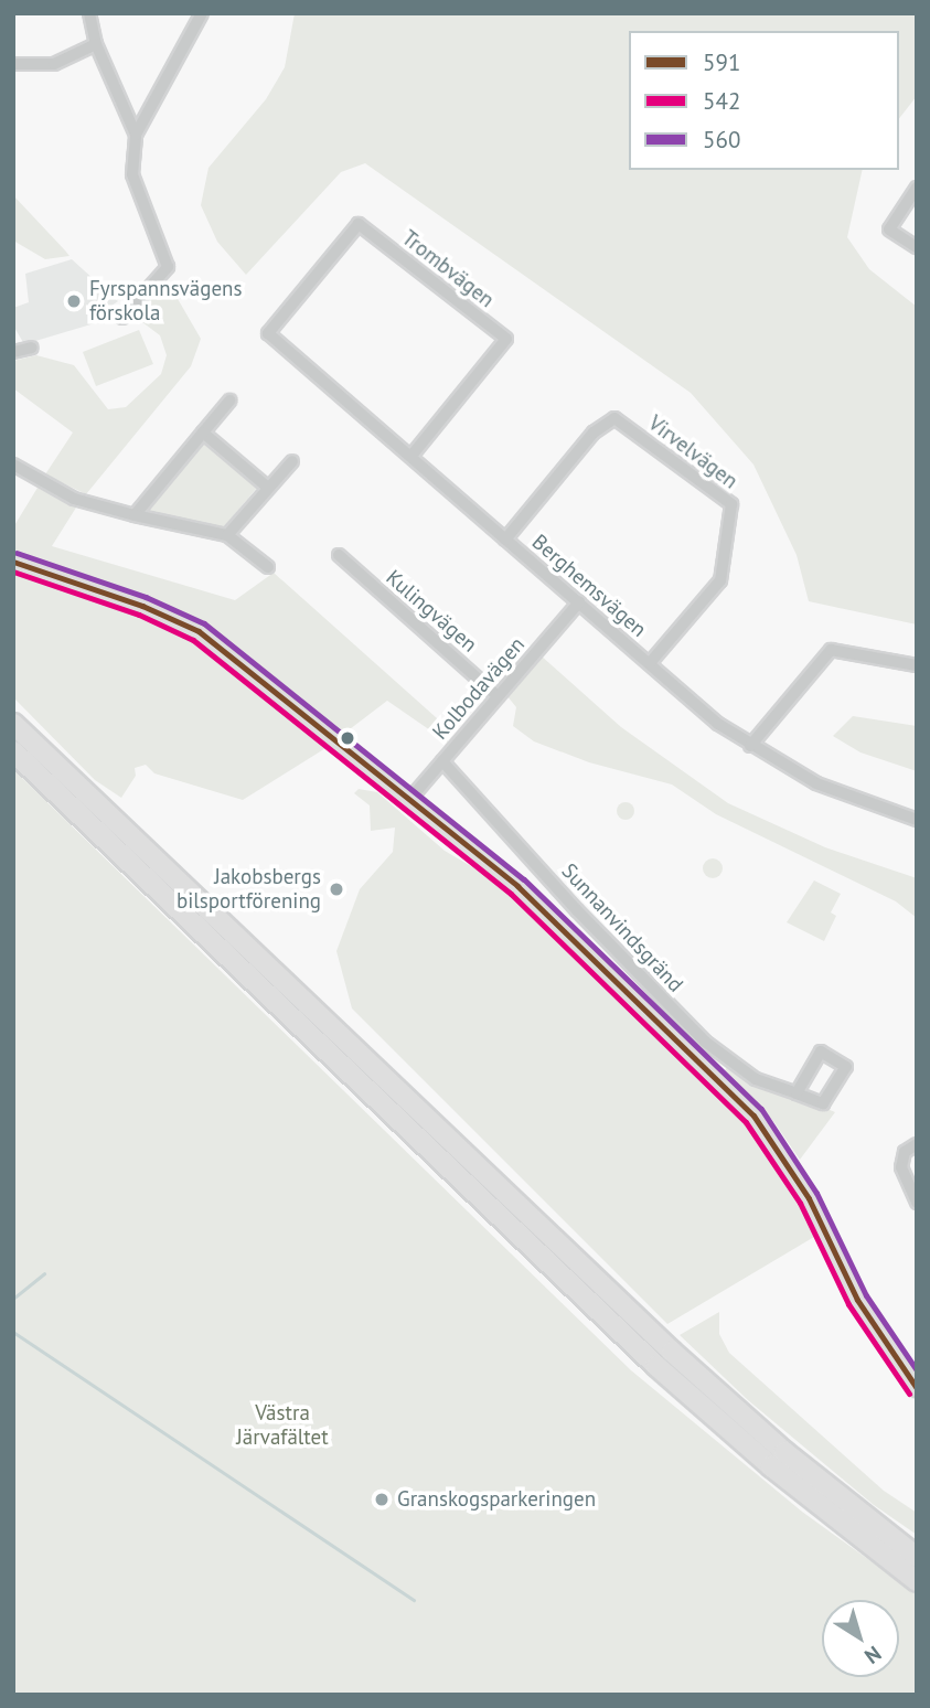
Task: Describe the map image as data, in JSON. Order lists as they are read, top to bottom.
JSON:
{
  "streets": {
    "street": [
      "Trombvägen",
      "Virvelvägen",
      "Berghemsvägen",
      "Kulingvägen",
      "Kolbodavägen",
      "Sunnanvindsgränd"
    ]
  },
  "crossings": [
    ["Trombvägen", "Berghemsvägen"],
    ["Virvelvägen", "Berghemsvägen"],
    ["Berghemsvägen", "Kolbodavägen"],
    ["Kulingvägen", "Kolbodavägen"],
    ["Kolbodavägen", "Sunnanvindsgränd"]
  ],
  "parks": ["Västra Järvafältet"],
  "places": ["Fyrspannsvägens förskola", "Jakobsbergs bilsportförening", "Granskogsparkeringen"],
  "lines": ["transit line 560", "transit line 591", "transit line 542"],
  "legend": ["591", "542", "560"],
  "north": "bottom right"
}
